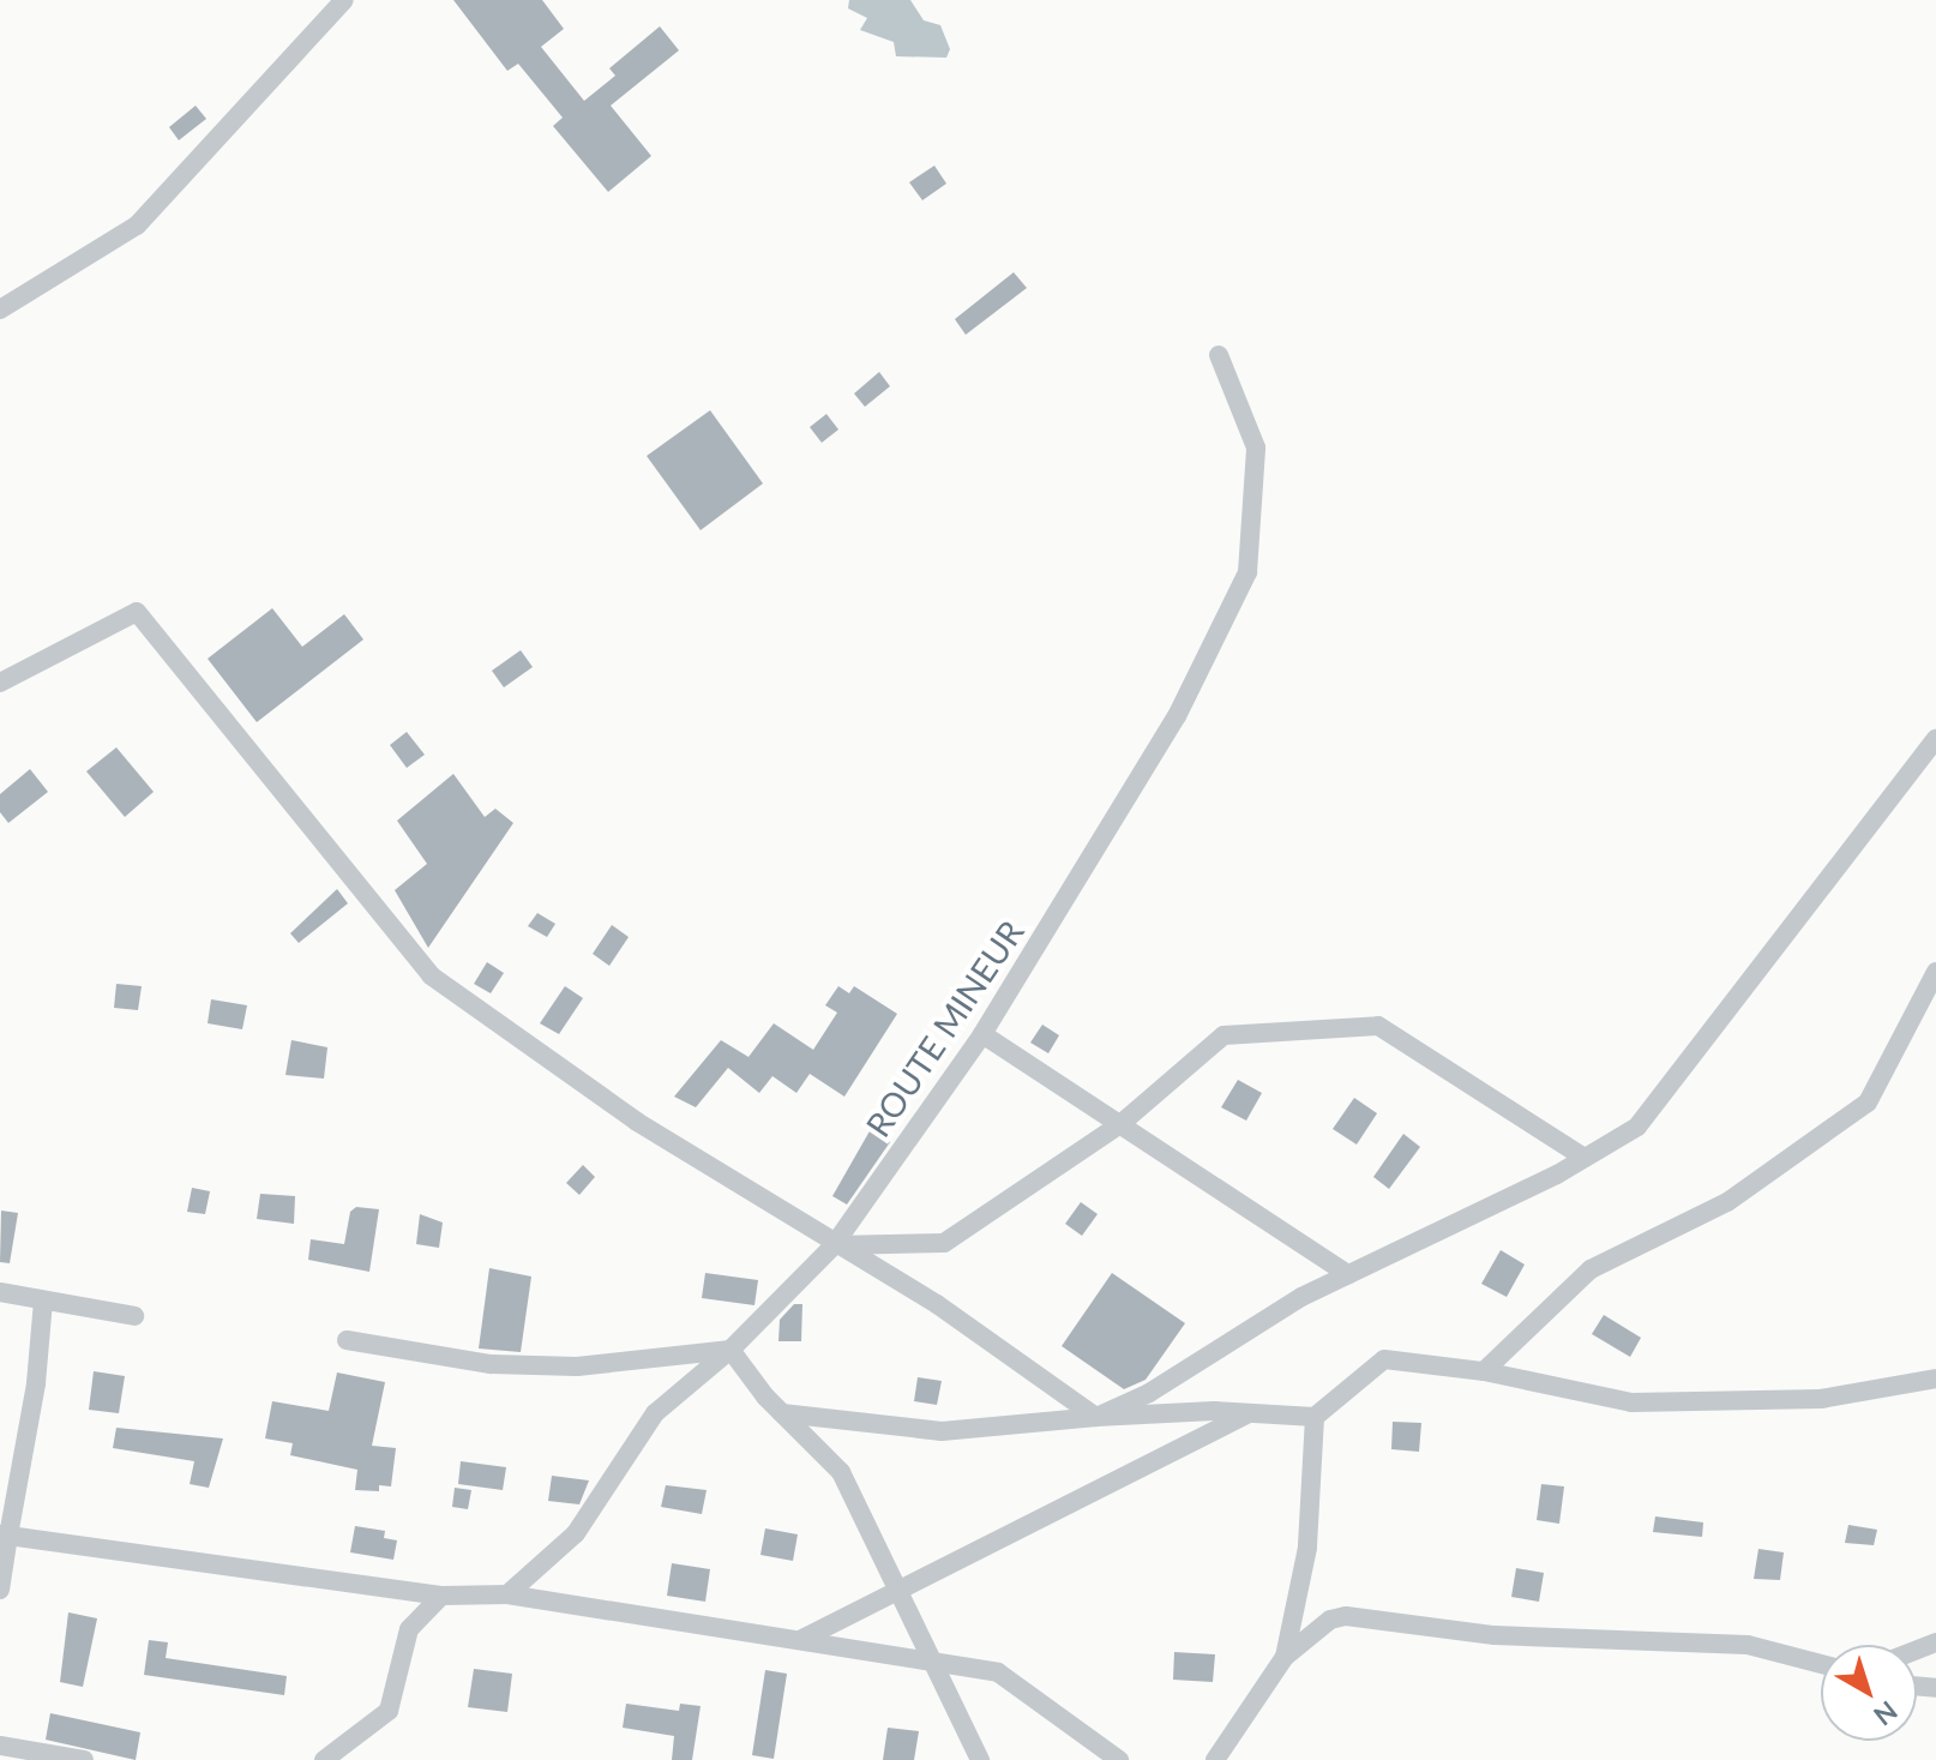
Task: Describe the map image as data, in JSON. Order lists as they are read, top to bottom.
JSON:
{
  "streets": {
    "street": ["ROUTE MINEUR"]
  },
  "north": "bottom right"
}
